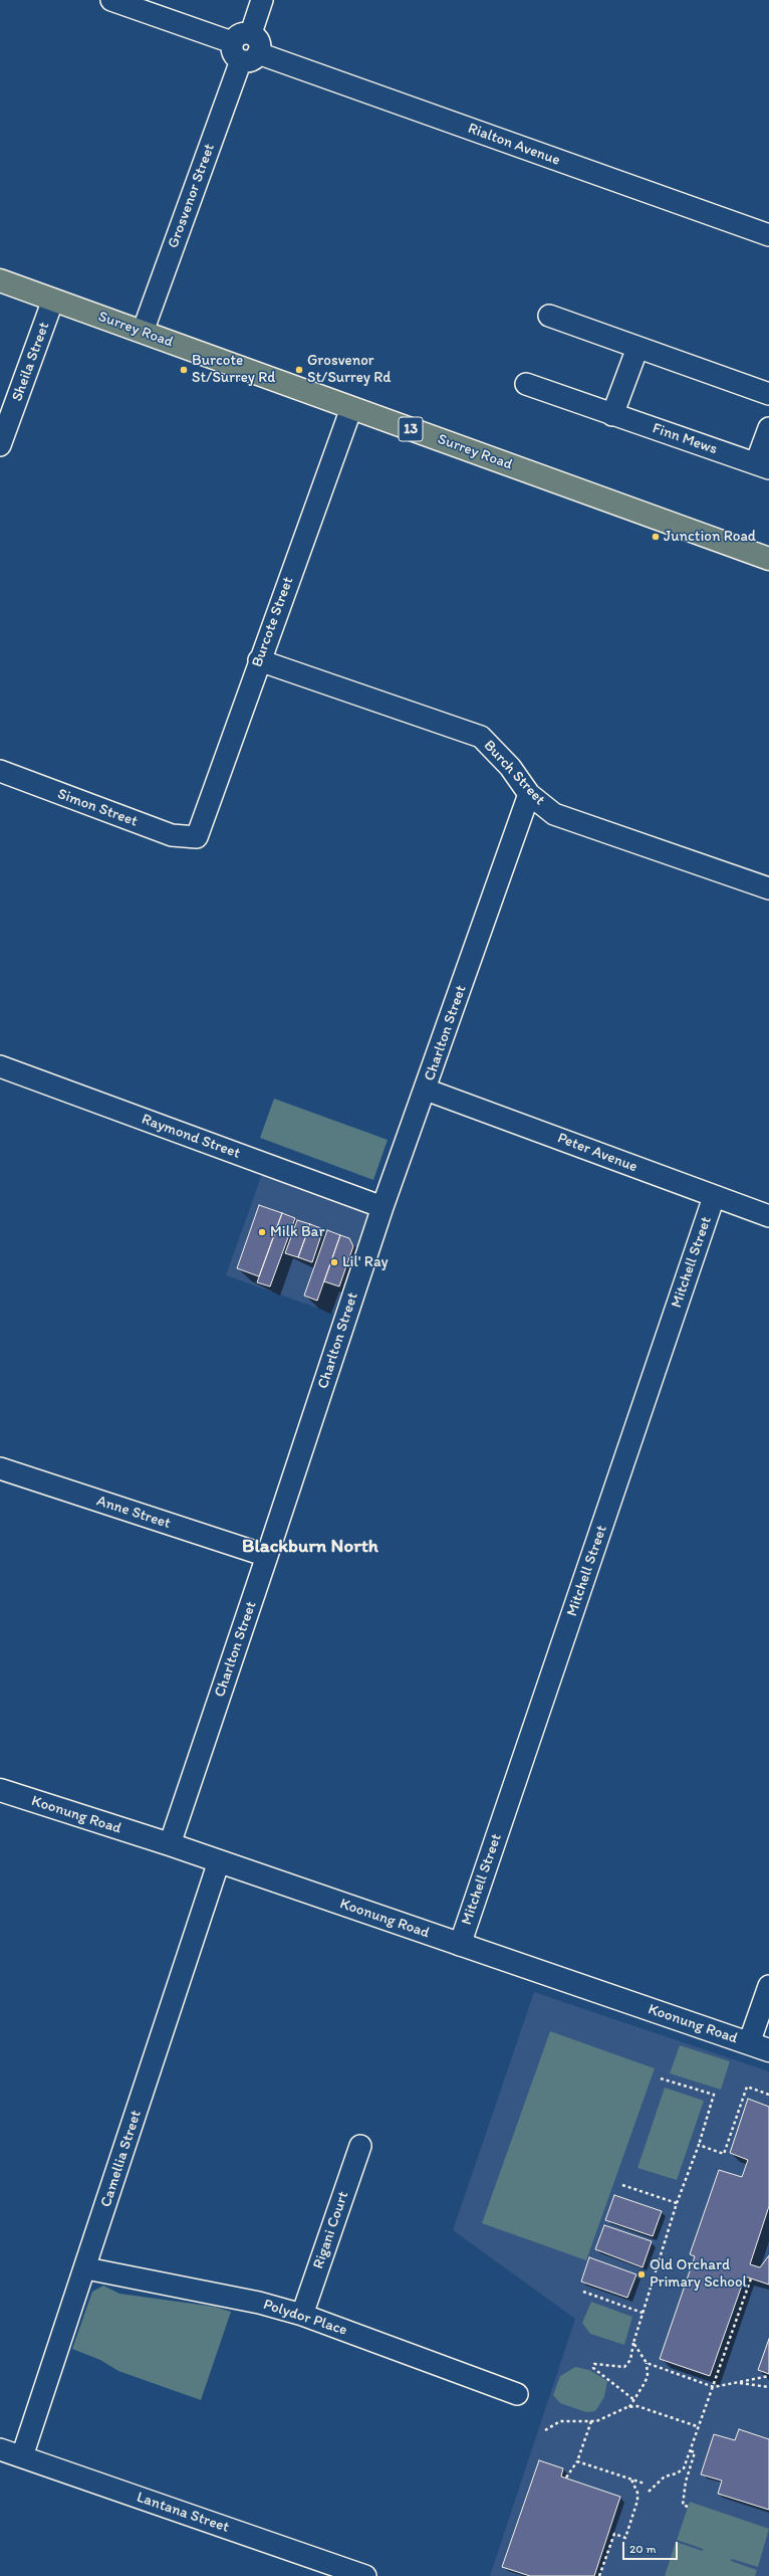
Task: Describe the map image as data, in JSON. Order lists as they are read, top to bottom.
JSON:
{
  "streets": {
    "main road": ["Surrey Road", "13"],
    "street": [
      "Rialton Avenue",
      "Grosvenor Street",
      "Sheila Street",
      "Finn Mews",
      "Burcote Street",
      "Burch Street",
      "Simon Street",
      "Charlton Street",
      "Raymond Street",
      "Peter Avenue",
      "Mitchell Street",
      "Anne Street",
      "Koonung Road",
      "Camellia Street",
      "Rigani Court",
      "Polydor Place",
      "Lantana Street"
    ]
  },
  "crossings": [
    ["Rialton Avenue", "Grosvenor Street"],
    ["Grosvenor Street", "Surrey Road"],
    ["Surrey Road", "Sheila Street"],
    ["Surrey Road", "Burcote Street"],
    ["Burcote Street", "Burch Street"],
    ["Burcote Street", "Simon Street"],
    ["Burch Street", "Charlton Street"],
    ["Charlton Street", "Raymond Street"],
    ["Charlton Street", "Peter Avenue"],
    ["Charlton Street", "Anne Street"],
    ["Charlton Street", "Koonung Road"],
    ["Peter Avenue", "Mitchell Street"],
    ["Mitchell Street", "Koonung Road"],
    ["Koonung Road", "Camellia Street"],
    ["Camellia Street", "Polydor Place"],
    ["Camellia Street", "Lantana Street"],
    ["Rigani Court", "Polydor Place"]
  ],
  "districts": ["Blackburn North"],
  "places": [
    "Burcote St/Surrey Rd",
    "Grosvenor St/Surrey Rd",
    "Junction Road",
    "Milk Bar",
    "Lil' Ray",
    "Old Orchard Primary School"
  ],
  "scale_bar": "20 m"
}
